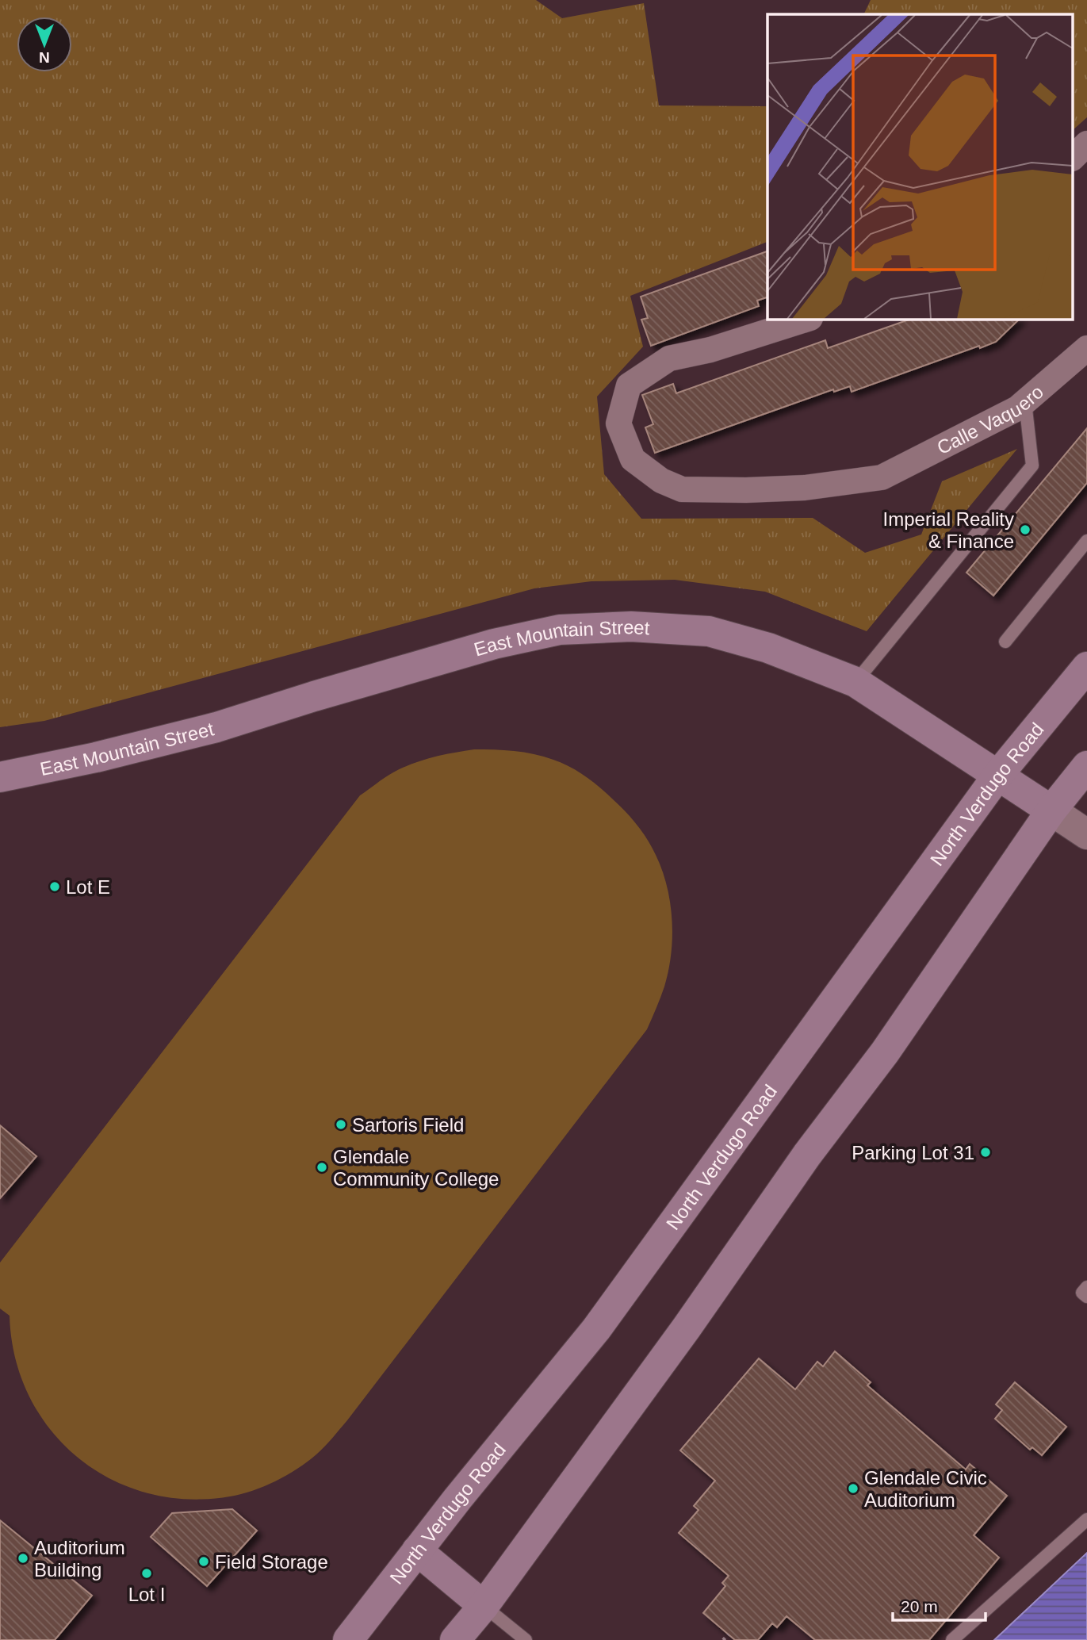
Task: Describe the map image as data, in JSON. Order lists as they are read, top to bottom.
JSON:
{
  "streets": {
    "main road": ["East Mountain Street", "North Verdugo Road"],
    "street": ["Calle Vaquero"]
  },
  "crossings": [
    ["East Mountain Street", "North Verdugo Road"]
  ],
  "places": [
    "Imperial Reality & Finance",
    "Lot E",
    "Sartoris Field",
    "Parking Lot 31",
    "Glendale Community College",
    "Glendale Civic Auditorium",
    "Auditorium Building",
    "Field Storage",
    "Lot I"
  ],
  "scale_bar": "20 m",
  "north": "bottom"
}
